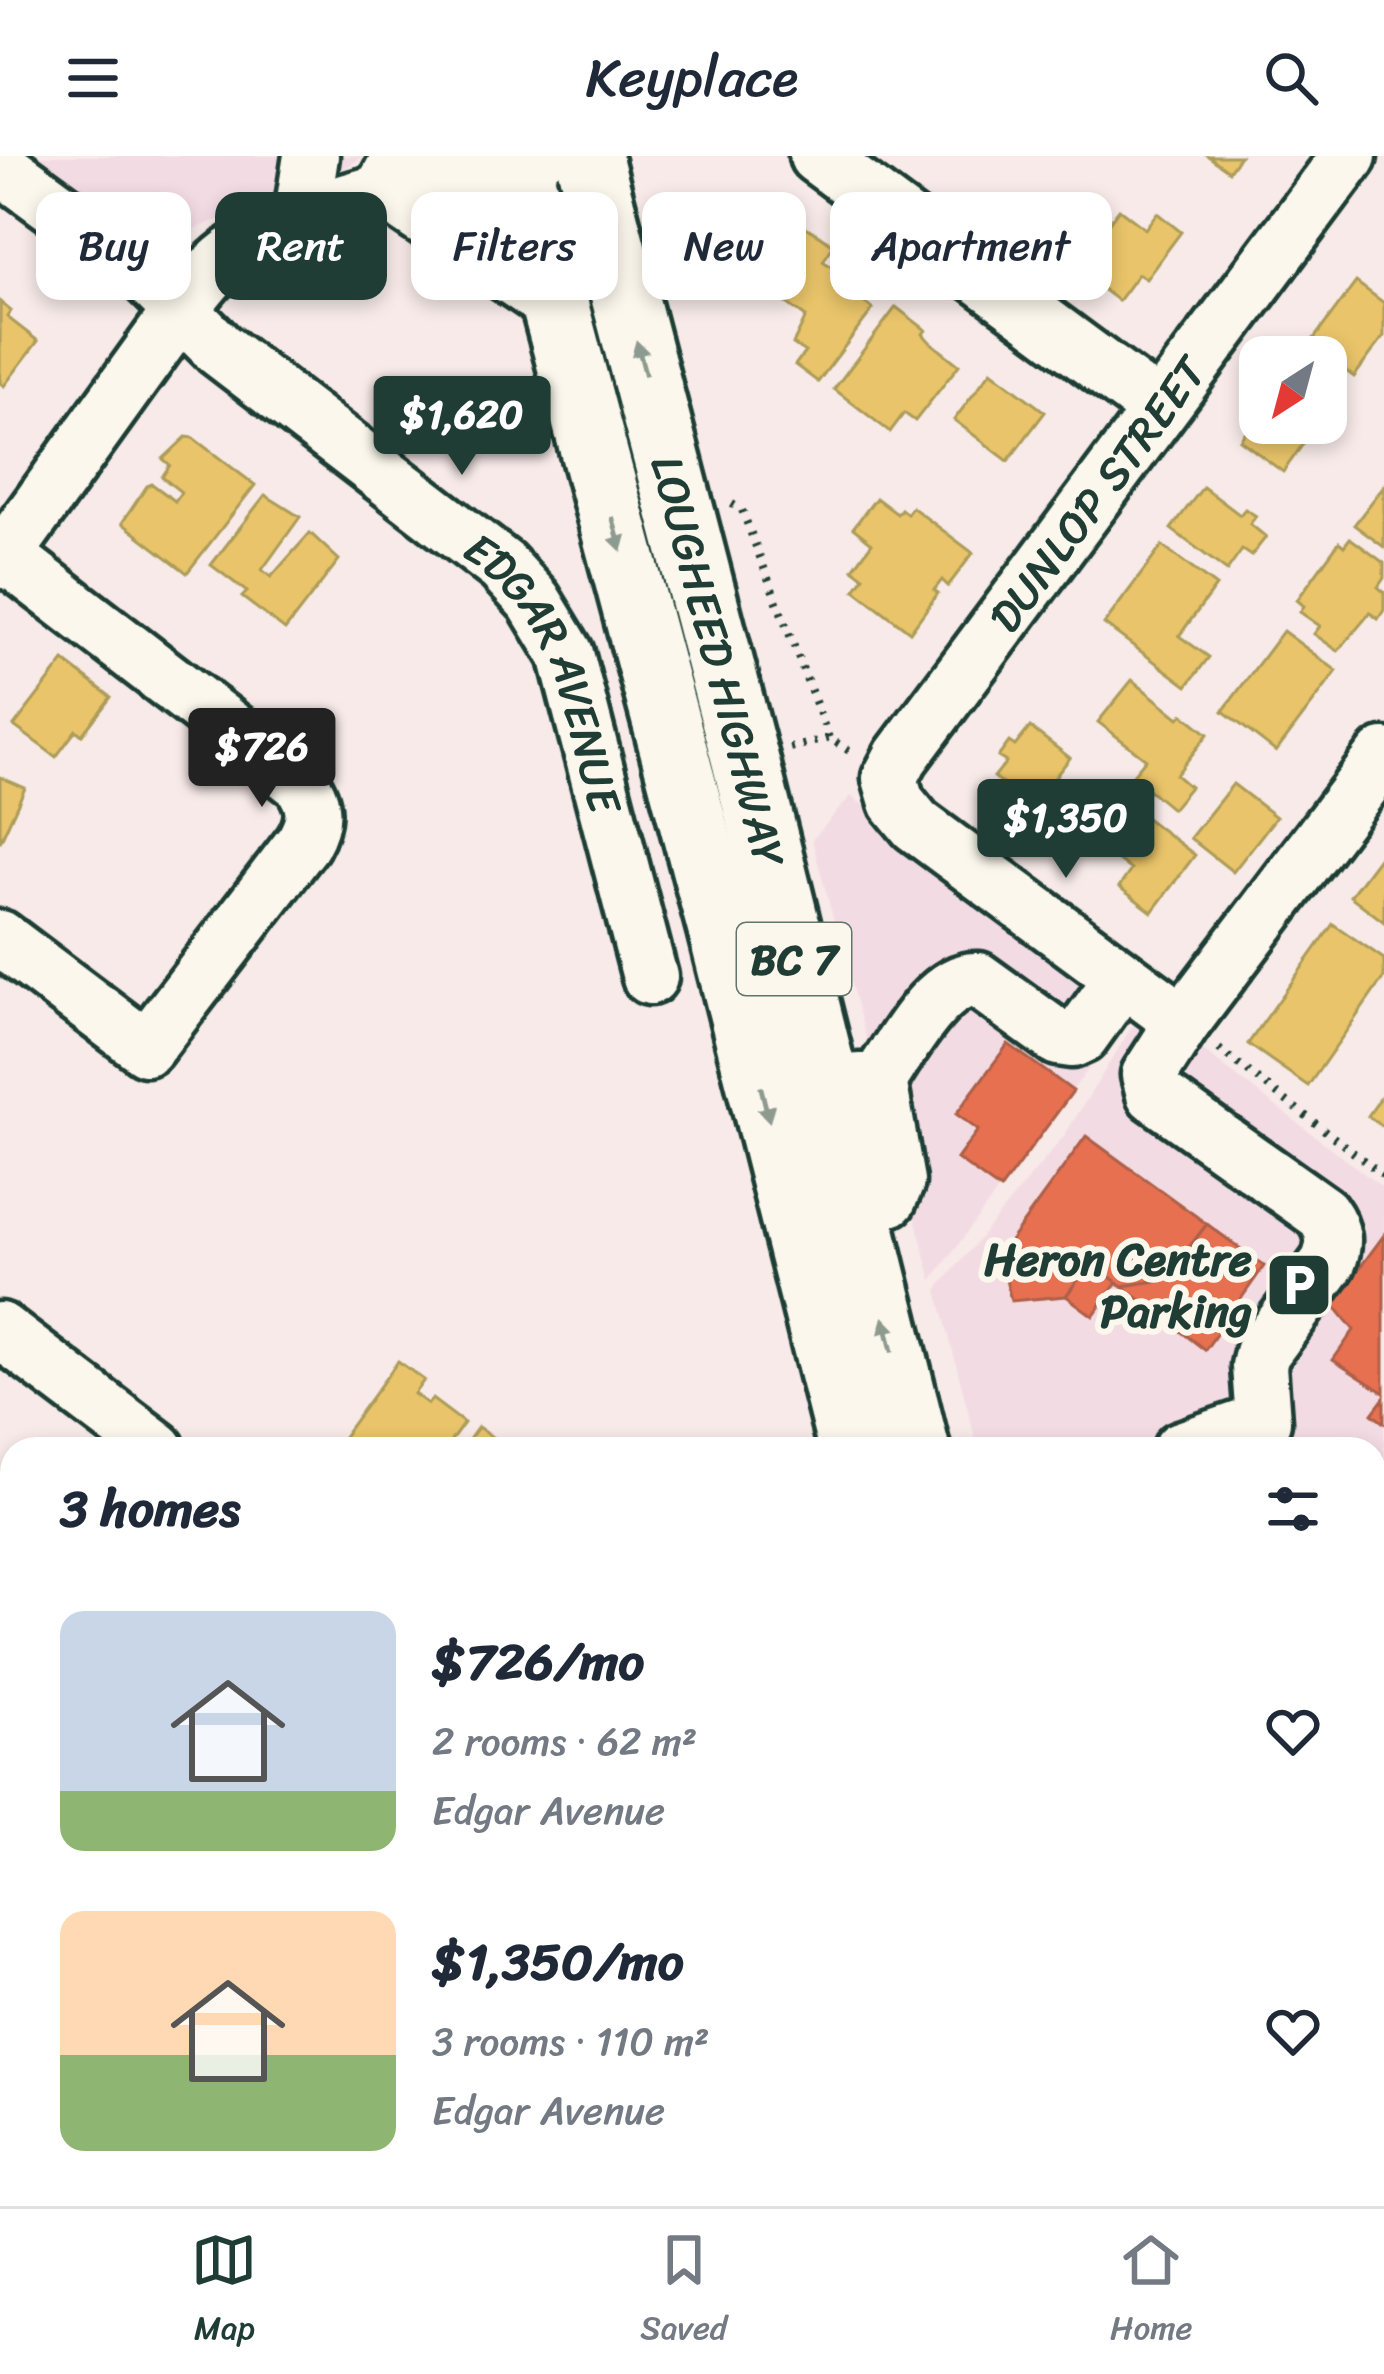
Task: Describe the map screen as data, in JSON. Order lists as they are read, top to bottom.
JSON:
{
  "streets": {
    "main road": ["LOUGHEED HIGHWAY", "BC 7"],
    "street": ["DUNLOP STREET", "EDGAR AVENUE"]
  },
  "places": {
    "parking": ["Heron Centre Parking"]
  },
  "north": "bottom left",
  "page": {
    "header": "Keyplace",
    "chip": [
      "Buy",
      "Rent",
      "Filters",
      "New",
      "Apartment"
    ],
    "price": ["$1,620", "$726", "$1,350"],
    "heading": "3 homes",
    "list": [
      {
        "name": "$726/mo",
        "note": "2 rooms · 62 m² · Edgar Avenue"
      },
      {
        "name": "$1,350/mo",
        "note": "3 rooms · 110 m² · Edgar Avenue"
      }
    ],
    "tabs": ["Map", "Saved", "Home"]
  }
}
